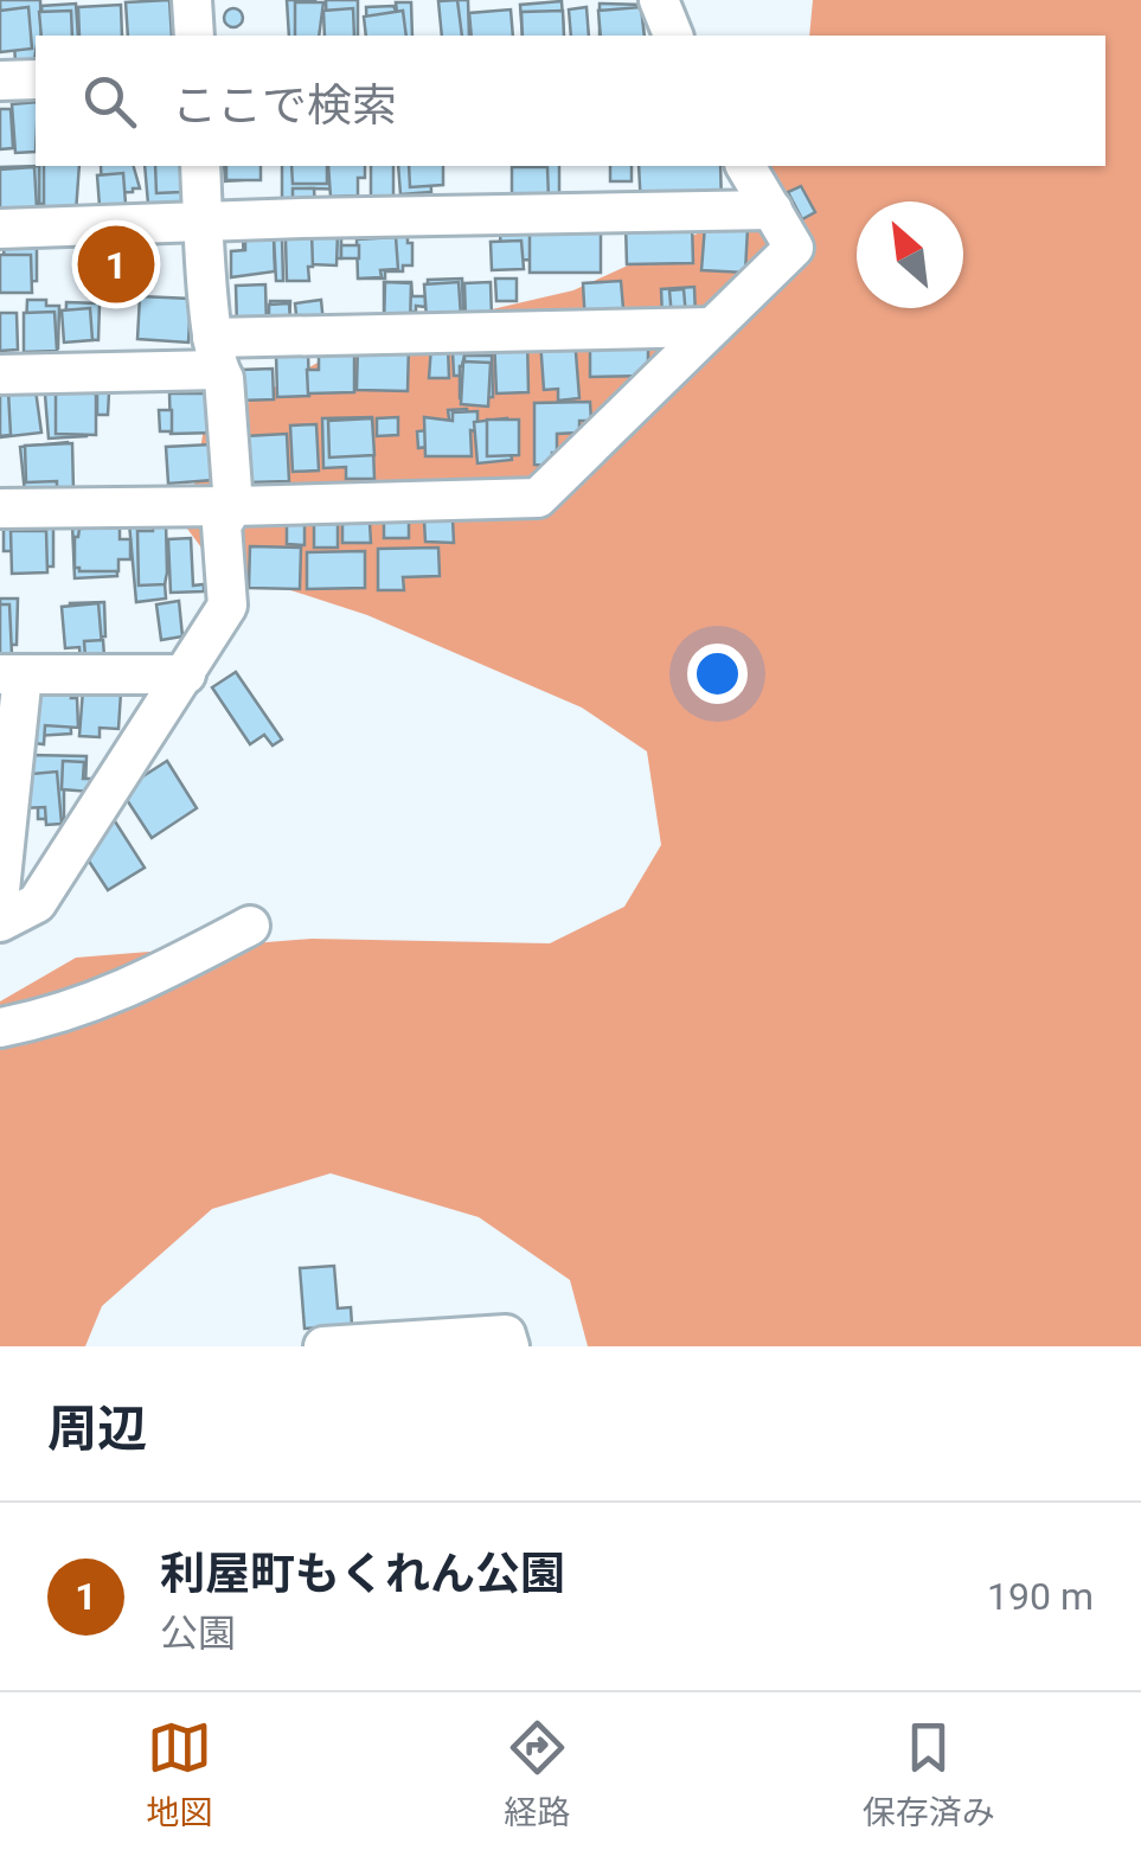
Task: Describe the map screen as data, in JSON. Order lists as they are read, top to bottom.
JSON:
{
  "north": "top left",
  "page": {
    "search": "ここで検索",
    "pins": "1",
    "heading": "周辺",
    "list": [
      {
        "mark": "1",
        "name": "利屋町もくれん公園",
        "note": "公園",
        "value": "190 m"
      }
    ],
    "nav": ["地図", "経路", "保存済み"]
  }
}
